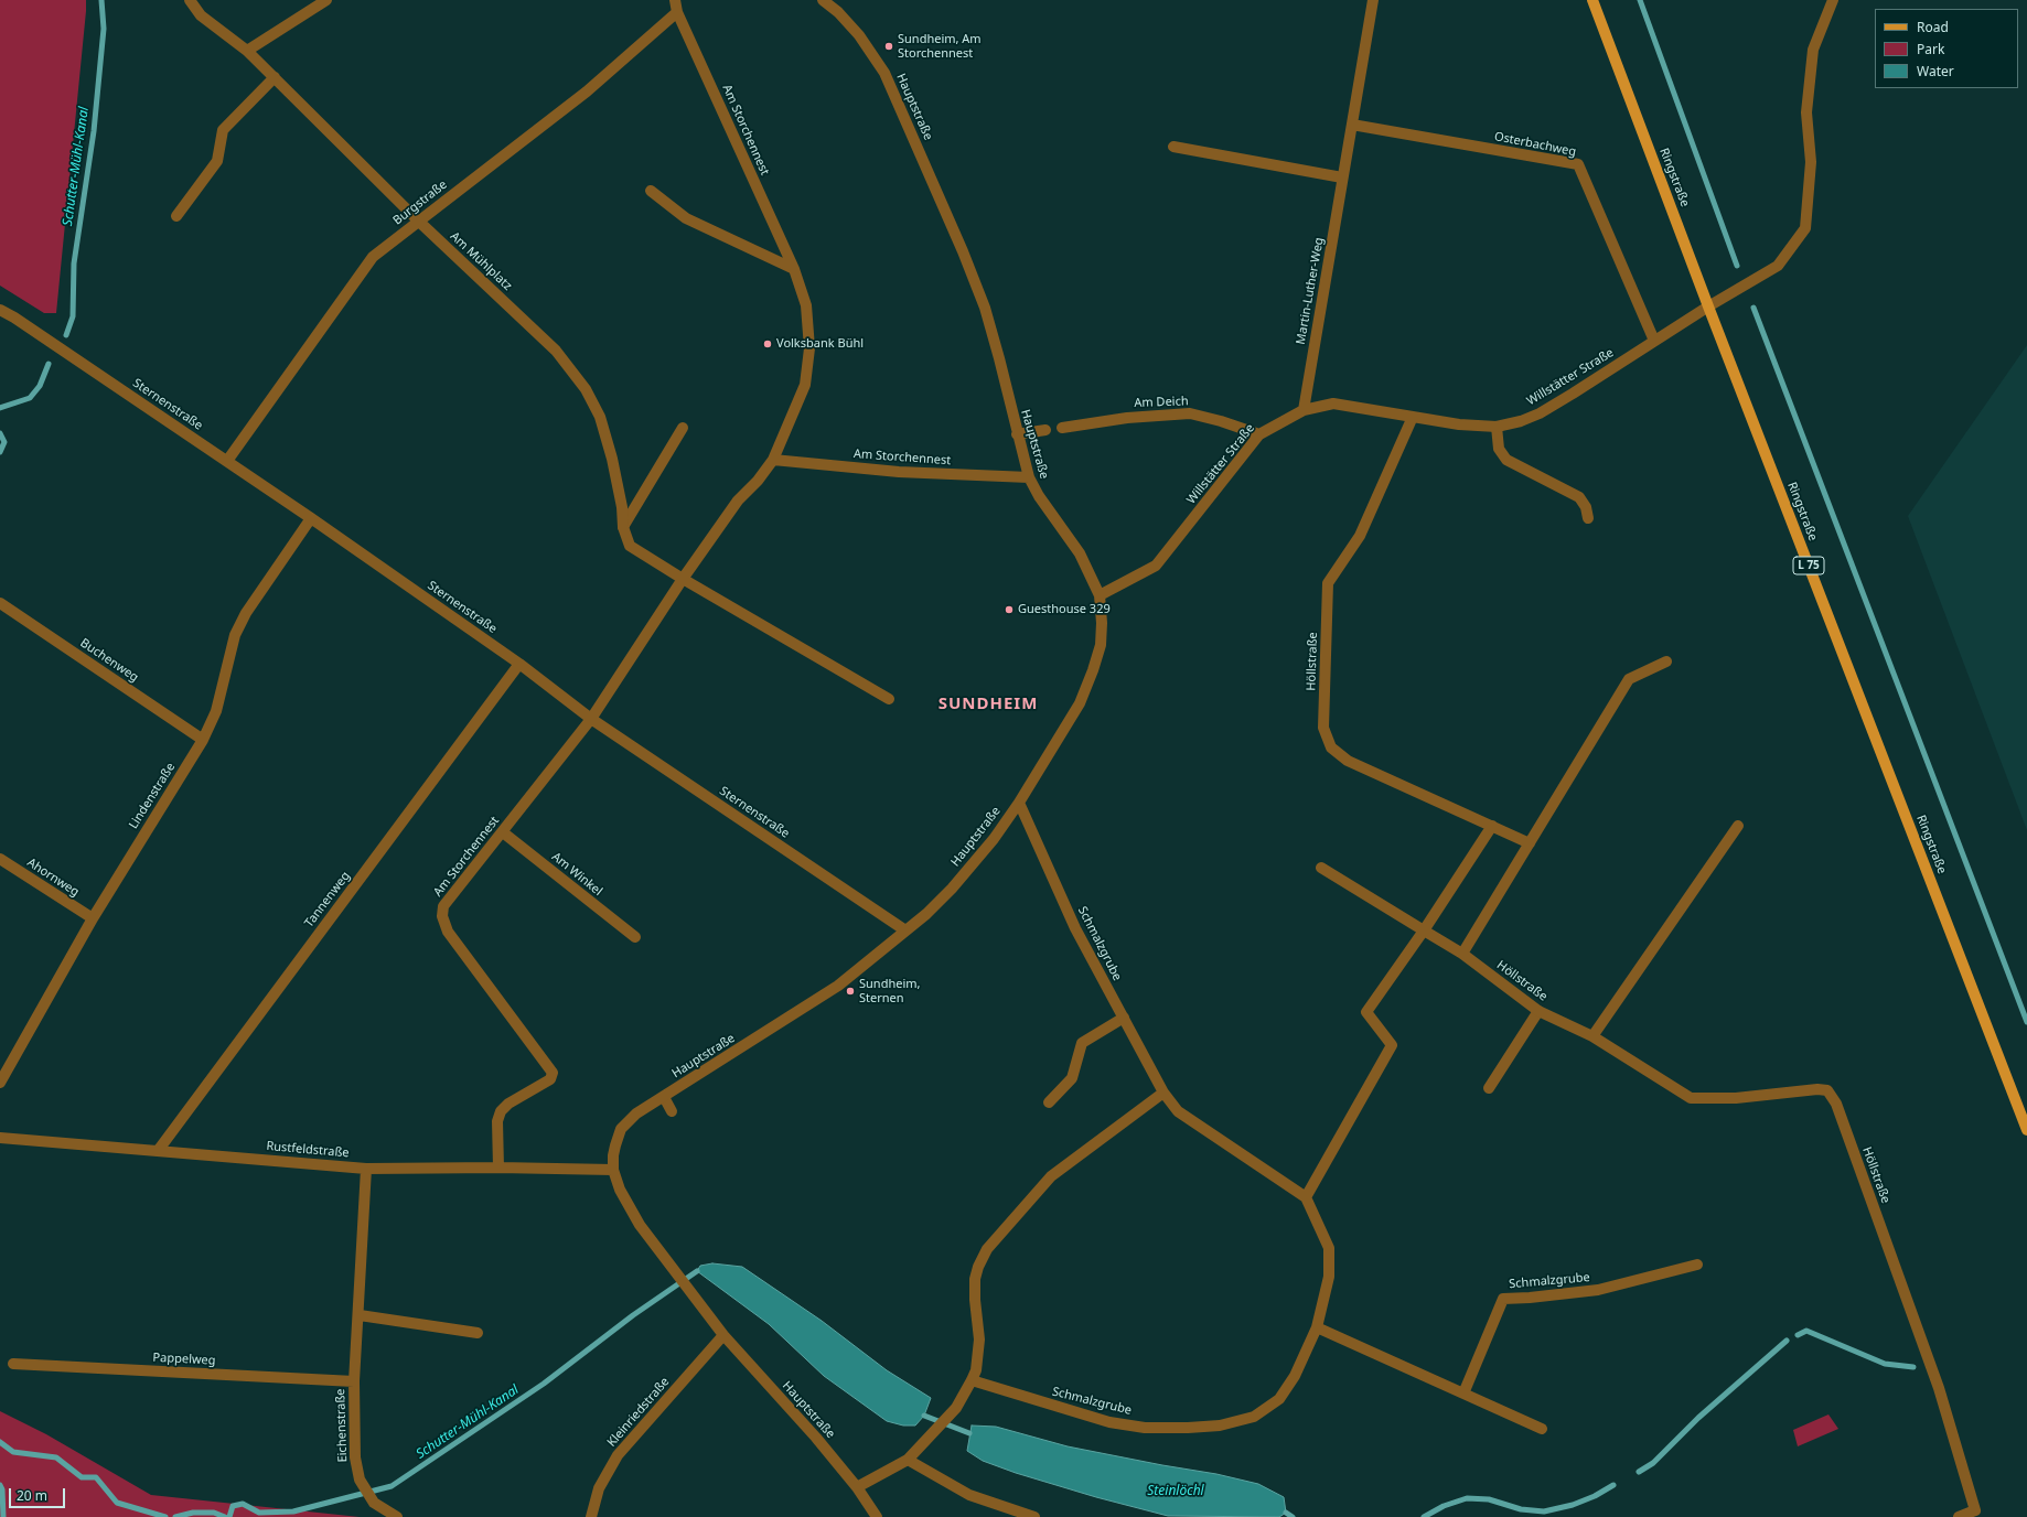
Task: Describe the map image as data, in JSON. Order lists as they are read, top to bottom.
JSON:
{
  "streets": {
    "main road": ["Ringstraße", "L 75"],
    "street": [
      "Hauptstraße",
      "Am Storchennest",
      "Osterbachweg",
      "Burgstraße",
      "Am Mühlplatz",
      "Martin-Luther-Weg",
      "Willstätter Straße",
      "Am Deich",
      "Sternenstraße",
      "Buchenweg",
      "Höllstraße",
      "Lindenstraße",
      "Am Winkel",
      "Ahornweg",
      "Tannenweg",
      "Schmalzgrube",
      "Rustfeldstraße",
      "Pappelweg",
      "Kleinriedstraße",
      "Eichenstraße"
    ]
  },
  "crossings": [
    ["Hauptstraße", "Am Storchennest"],
    ["Hauptstraße", "Willstätter Straße"],
    ["Hauptstraße", "Sternenstraße"],
    ["Hauptstraße", "Schmalzgrube"],
    ["Hauptstraße", "Rustfeldstraße"],
    ["Hauptstraße", "Kleinriedstraße"],
    ["Am Storchennest", "Burgstraße"],
    ["Am Storchennest", "Am Mühlplatz"],
    ["Am Storchennest", "Sternenstraße"],
    ["Am Storchennest", "Am Winkel"],
    ["Am Storchennest", "Rustfeldstraße"],
    ["Osterbachweg", "Martin-Luther-Weg"],
    ["Osterbachweg", "Willstätter Straße"],
    ["Ringstraße", "Willstätter Straße"],
    ["Burgstraße", "Am Mühlplatz"],
    ["Burgstraße", "Sternenstraße"],
    ["Martin-Luther-Weg", "Willstätter Straße"],
    ["Willstätter Straße", "Am Deich"],
    ["Willstätter Straße", "Höllstraße"],
    ["Sternenstraße", "Lindenstraße"],
    ["Sternenstraße", "Tannenweg"],
    ["Buchenweg", "Lindenstraße"],
    ["Lindenstraße", "Ahornweg"],
    ["Tannenweg", "Rustfeldstraße"],
    ["Rustfeldstraße", "Eichenstraße"],
    ["Pappelweg", "Eichenstraße"]
  ],
  "districts": ["SUNDHEIM"],
  "water": ["Schutter-Mühl-Kanal", "Steinlöchl"],
  "places": [
    "Sundheim, Am Storchennest",
    "Volksbank Bühl",
    "Guesthouse 329",
    "Sundheim, Sternen"
  ],
  "legend": ["Road", "Park", "Water"],
  "scale_bar": "20 m"
}
